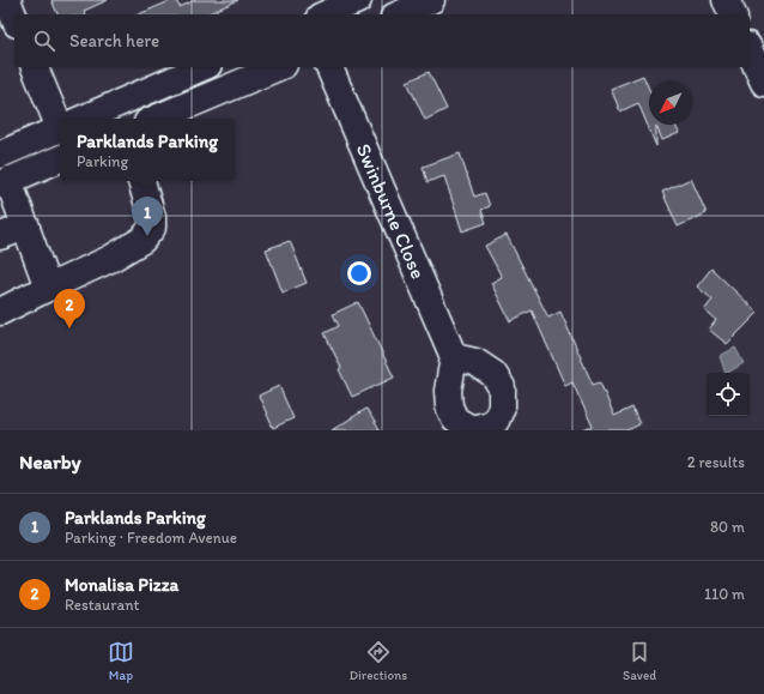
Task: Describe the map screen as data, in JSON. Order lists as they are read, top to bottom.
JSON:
{
  "streets": {
    "main road": ["Swinburne Close"]
  },
  "north": "bottom left",
  "page": {
    "search": "Search here",
    "popup": ["Parklands Parking", "Parking"],
    "pins": ["1", "2"],
    "heading": ["Nearby", "2 results"],
    "list": [
      {
        "mark": "1",
        "name": "Parklands Parking",
        "note": "Parking · Freedom Avenue",
        "value": "80 m"
      },
      {
        "mark": "2",
        "name": "Monalisa Pizza",
        "note": "Restaurant",
        "value": "110 m"
      }
    ],
    "nav": ["Map", "Directions", "Saved"]
  }
}
